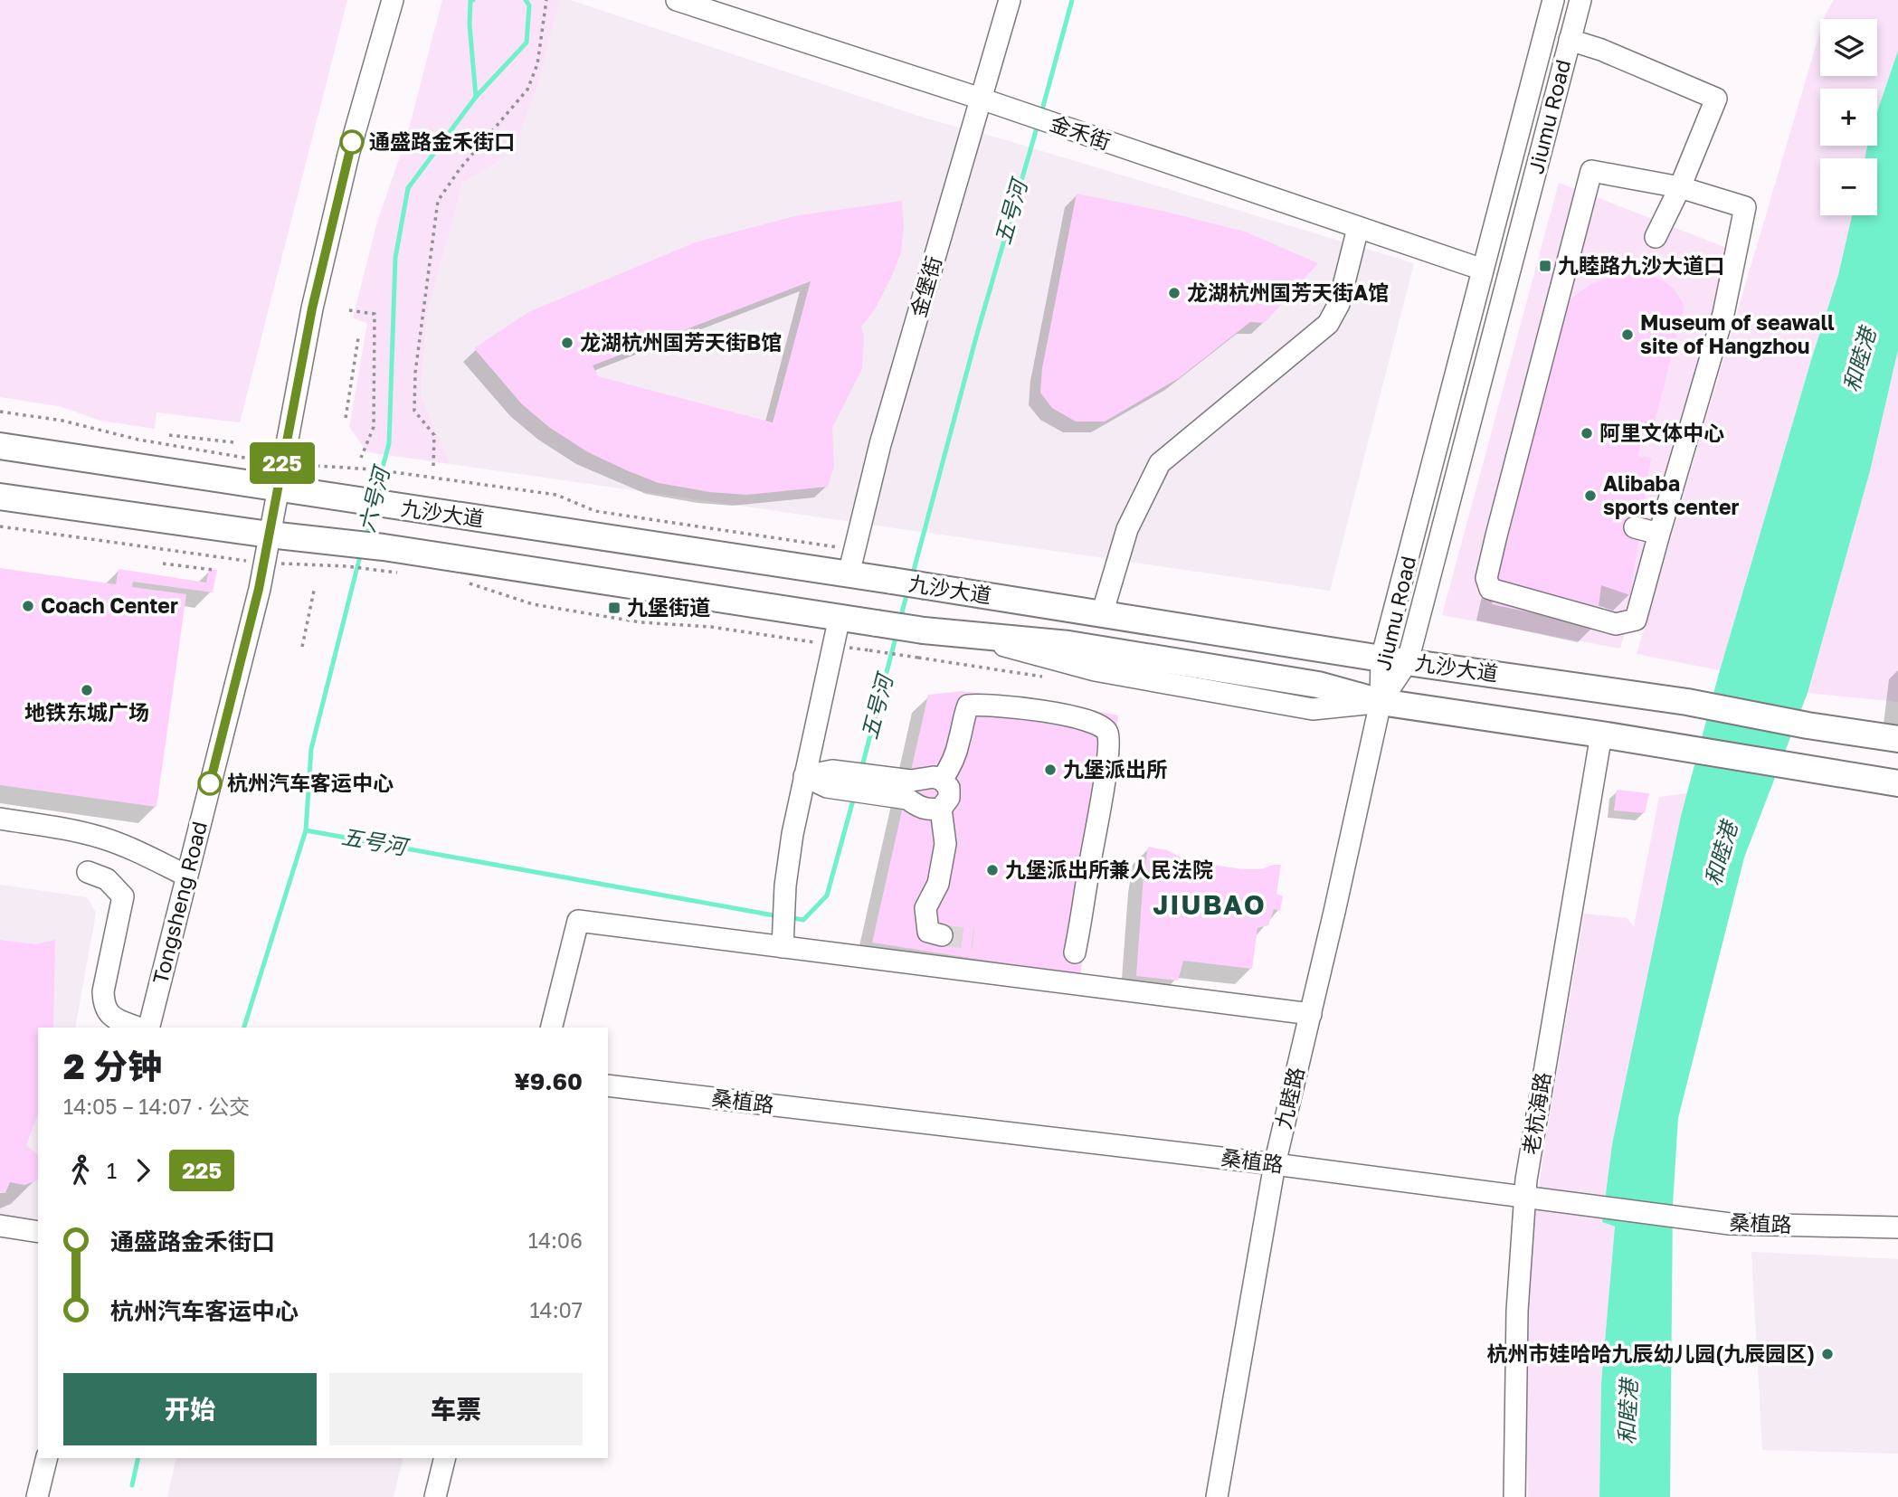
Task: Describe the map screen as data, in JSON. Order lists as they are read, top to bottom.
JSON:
{
  "streets": {
    "main road": ["九沙大道"],
    "street": [
      "Jiumu Road",
      "金禾街",
      "金堡街",
      "Tongsheng Road",
      "九睦路",
      "桑植路",
      "老杭海路"
    ]
  },
  "crossings": [
    ["Jiumu Road", "金禾街"],
    ["Jiumu Road", "九沙大道"],
    ["Jiumu Road", "九睦路"],
    ["金禾街", "金堡街"],
    ["金堡街", "九沙大道"],
    ["九沙大道", "Tongsheng Road"],
    ["九沙大道", "九睦路"],
    ["九沙大道", "老杭海路"],
    ["九睦路", "桑植路"],
    ["桑植路", "老杭海路"]
  ],
  "districts": ["JIUBAO"],
  "water": ["五号河", "和睦港", "六号河"],
  "places": {
    "other": [
      "通盛路金禾街口",
      "龙湖杭州国芳天街A馆",
      "Museum of seawall site of Hangzhou",
      "龙湖杭州国芳天街B馆",
      "阿里文体中心",
      "Alibaba sports center",
      "Coach Center",
      "地铁东城广场",
      "九堡派出所",
      "杭州汽车客运中心",
      "九堡派出所兼人民法院",
      "杭州市娃哈哈九辰幼儿园(九辰园区)"
    ],
    "transit": ["九睦路九沙大道口", "九堡街道"]
  },
  "lines": ["bus line 225"],
  "page": {
    "on_map": "225",
    "map_buttons": ["+", "−"],
    "heading": ["2 分钟", "14:05 – 14:07 · 公交", "¥9.60"],
    "legs": ["1", "225"],
    "list": [
      {
        "name": "通盛路金禾街口",
        "value": "14:06"
      },
      {
        "name": "杭州汽车客运中心",
        "value": "14:07"
      }
    ],
    "buttons": ["开始", "车票"]
  }
}
